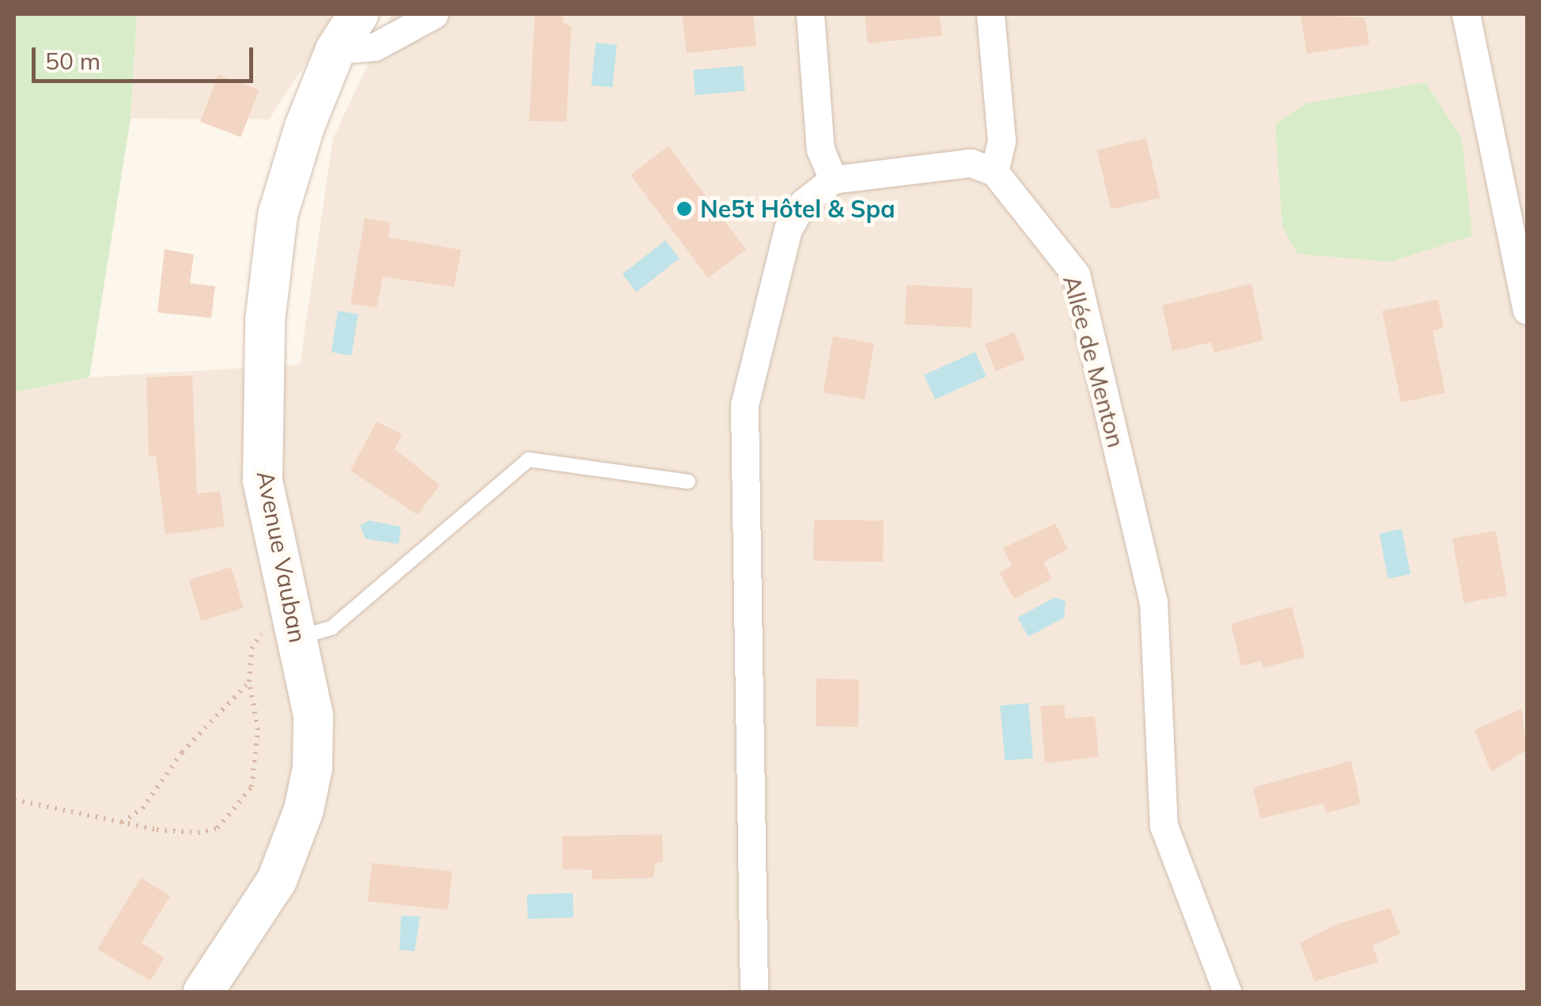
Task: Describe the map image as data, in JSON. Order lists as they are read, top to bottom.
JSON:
{
  "streets": {
    "main road": ["Avenue Vauban"],
    "street": ["Allée de Menton"]
  },
  "places": ["Ne5t Hôtel & Spa"],
  "scale_bar": "50 m"
}
